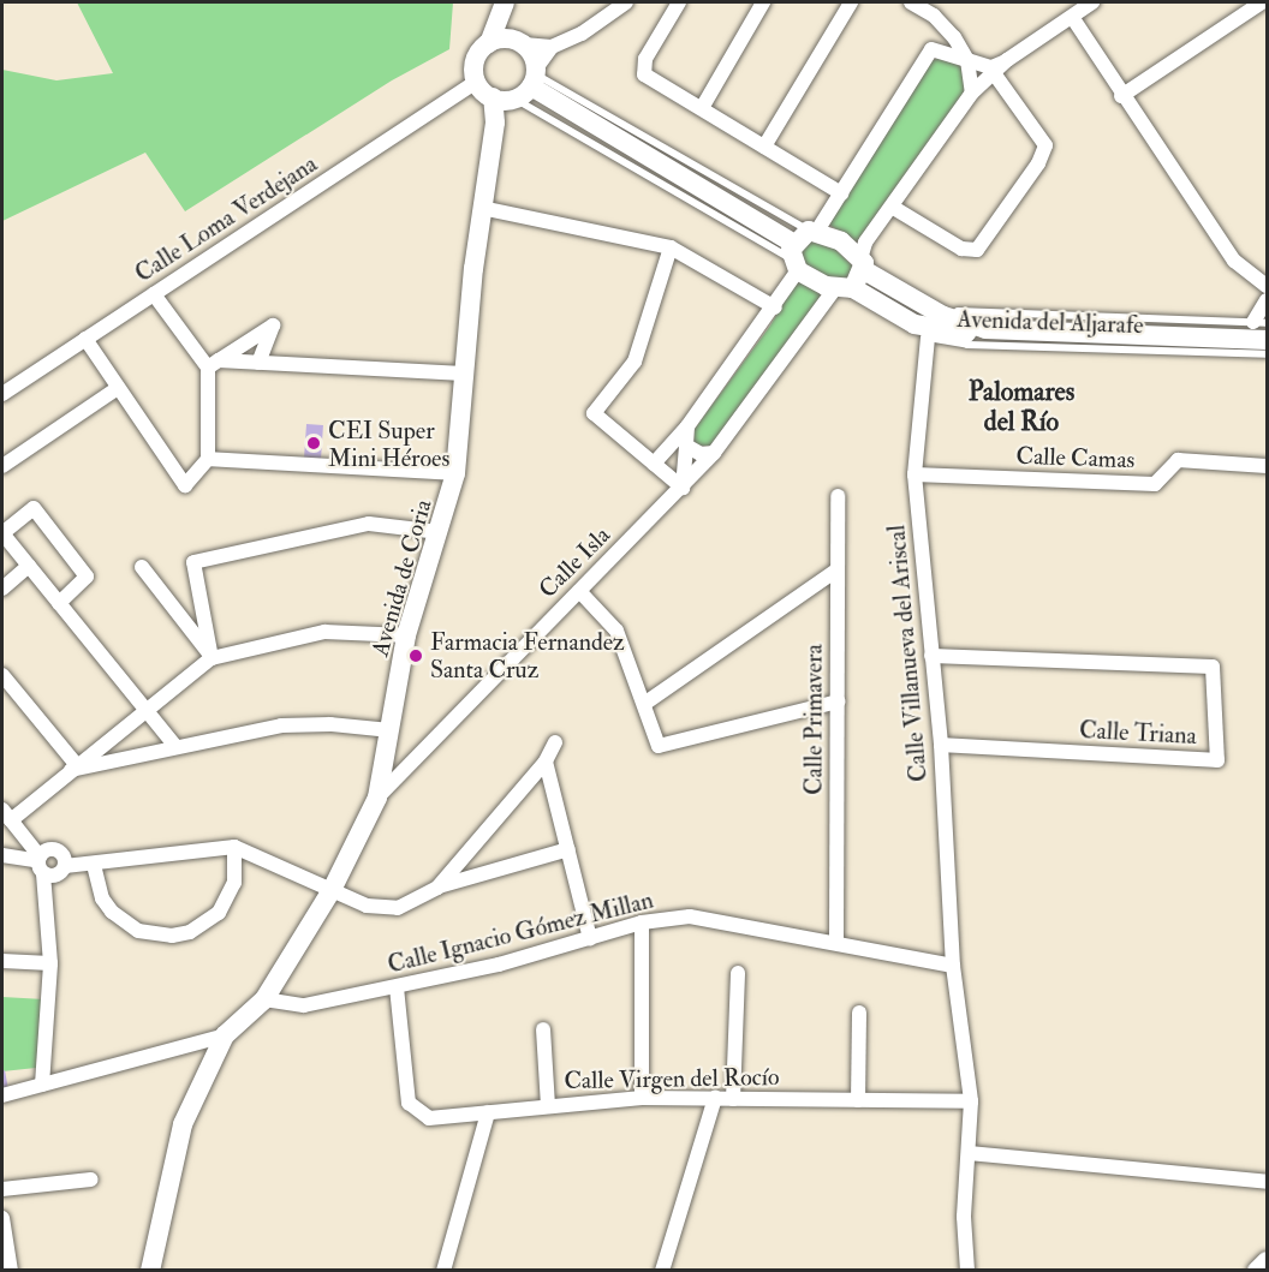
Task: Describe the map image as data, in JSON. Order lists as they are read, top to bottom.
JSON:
{
  "streets": {
    "main road": ["Avenida del Aljarafe", "Avenida de Coria"],
    "street": [
      "Calle Loma Verdejana",
      "Calle Camas",
      "Calle Isla",
      "Calle Villanueva del Ariscal",
      "Calle Primavera",
      "Calle Triana",
      "Calle Ignacio Gómez Millan",
      "Calle Virgen del Rocío"
    ]
  },
  "crossings": [
    ["Calle Loma Verdejana", "Avenida del Aljarafe"],
    ["Calle Loma Verdejana", "Avenida de Coria"],
    ["Avenida del Aljarafe", "Calle Isla"],
    ["Avenida del Aljarafe", "Avenida de Coria"],
    ["Avenida del Aljarafe", "Calle Villanueva del Ariscal"],
    ["Calle Camas", "Calle Villanueva del Ariscal"],
    ["Calle Isla", "Avenida de Coria"],
    ["Avenida de Coria", "Calle Ignacio Gómez Millan"],
    ["Calle Villanueva del Ariscal", "Calle Triana"],
    ["Calle Villanueva del Ariscal", "Calle Ignacio Gómez Millan"],
    ["Calle Primavera", "Calle Ignacio Gómez Millan"],
    ["Calle Ignacio Gómez Millan", "Calle Virgen del Rocío"]
  ],
  "districts": ["Palomares del Río"],
  "places": ["CEI Super Mini Héroes", "Farmacia Fernandez Santa Cruz"]
}
